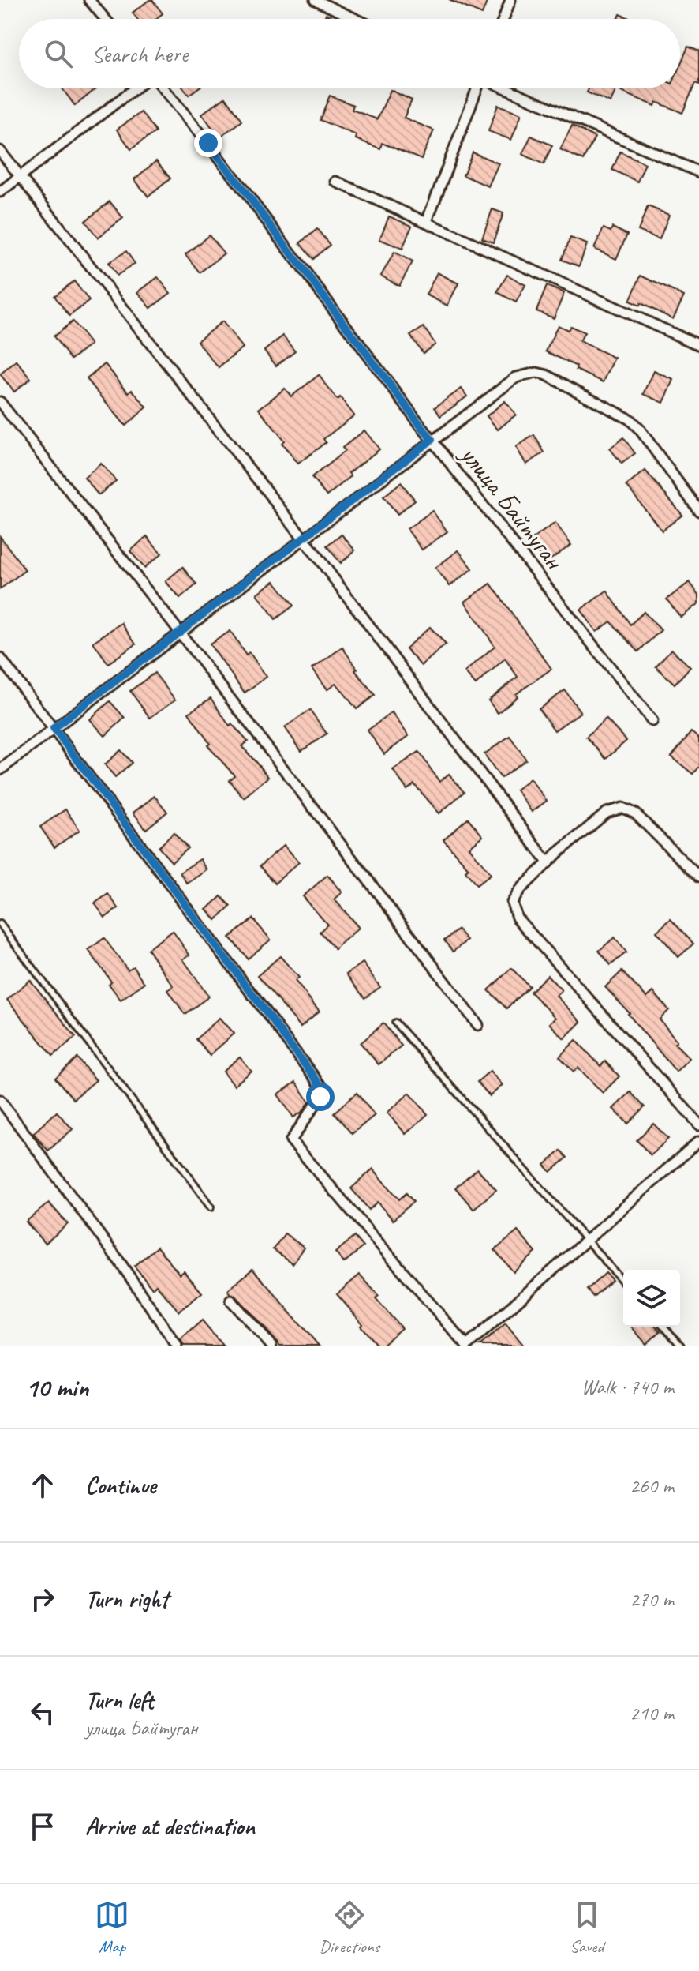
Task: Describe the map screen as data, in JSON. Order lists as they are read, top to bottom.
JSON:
{
  "streets": {
    "street": ["улица Байтуган"]
  },
  "page": {
    "search": "Search here",
    "heading": ["10 min", "Walk · 740 m"],
    "list": [
      ["Continue", "260 m"],
      ["Turn right", "270 m"],
      ["Turn left", "улица Байтуган", "210 m"],
      "Arrive at destination"
    ],
    "nav": ["Map", "Directions", "Saved"]
  }
}
